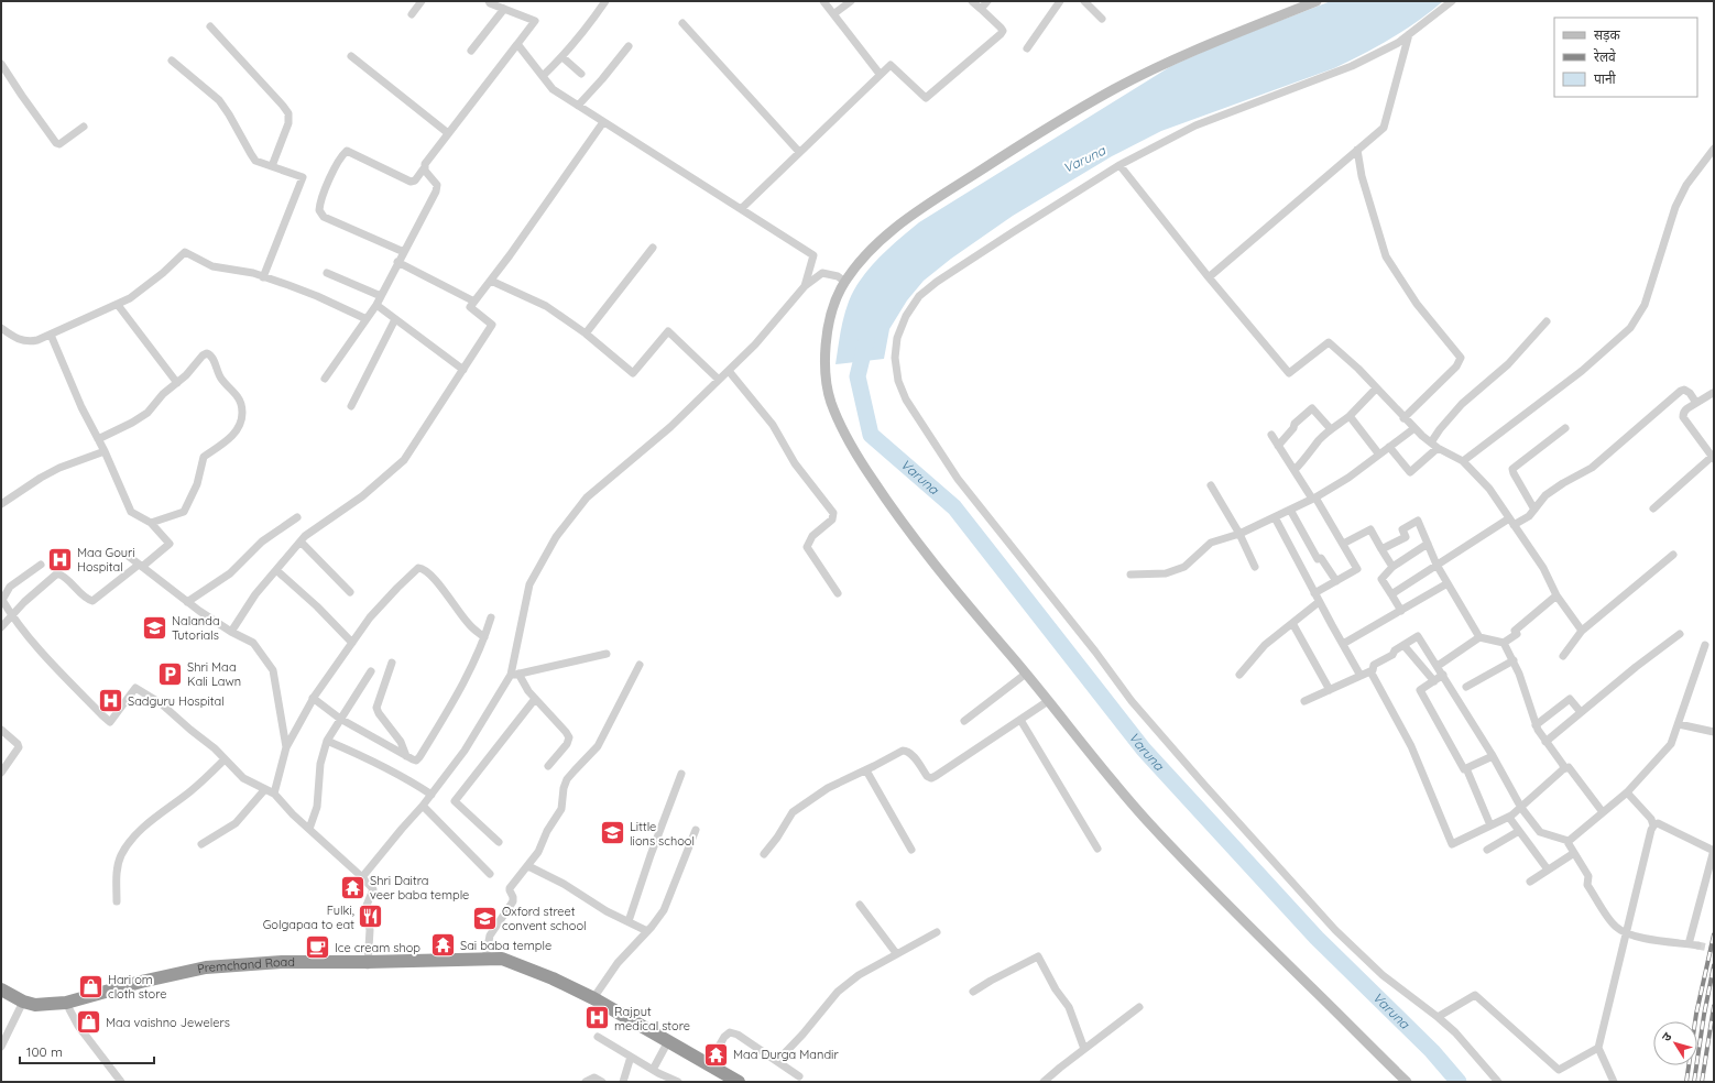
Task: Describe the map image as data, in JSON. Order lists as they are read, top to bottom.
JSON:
{
  "streets": {
    "highway": ["Premchand Road"]
  },
  "water": ["Varuna"],
  "places": {
    "hospital": ["Maa Gouri Hospital", "Sadguru Hospital", "Rajput medical store"],
    "school or university": ["Nalanda Tutorials", "Little lions school", "Oxford street convent school"],
    "parking": ["Shri Maa Kali Lawn"],
    "temple": ["Shri Daitra veer baba temple", "Sai baba temple", "Maa Durga Mandir"],
    "restaurant": ["Fulki, Golgapaa to eat"],
    "cafe": ["Ice cream shop"],
    "shop": ["Hari om cloth store", "Maa vaishno Jewelers"]
  },
  "legend": ["सड़क", "रेलवे", "पानी"],
  "scale_bar": "100 m",
  "north": "top left"
}
